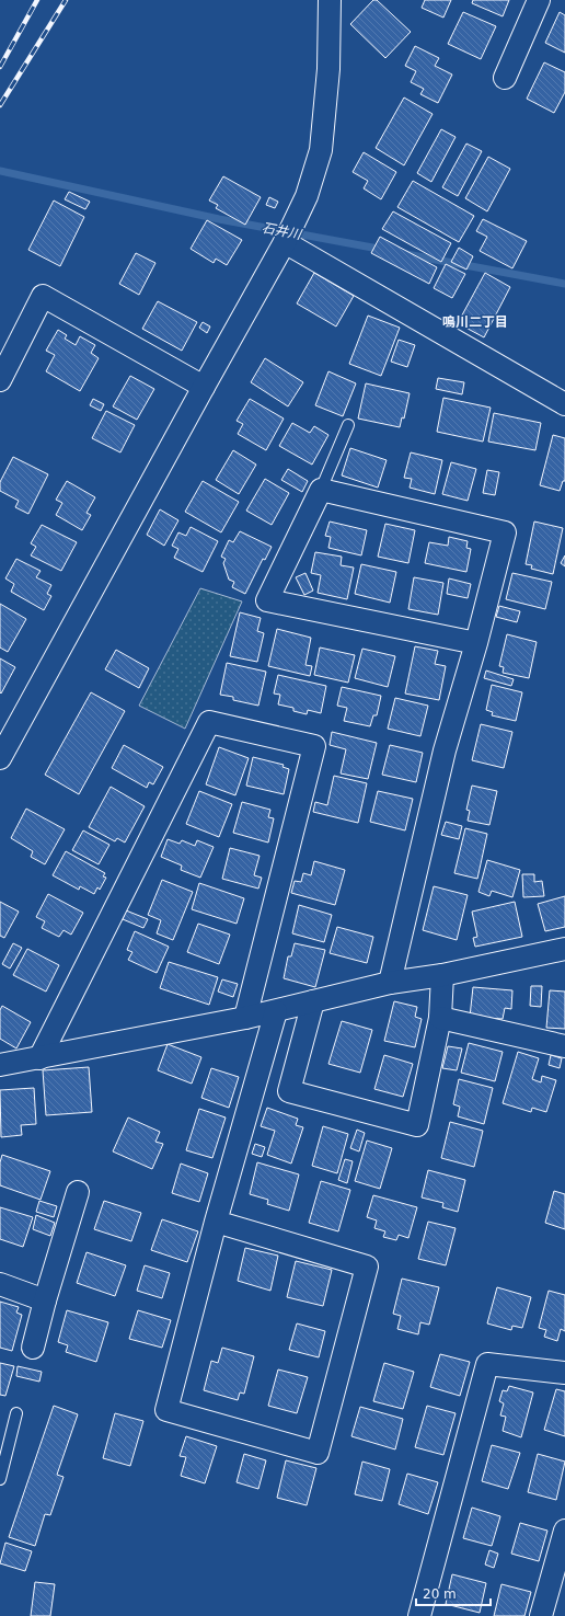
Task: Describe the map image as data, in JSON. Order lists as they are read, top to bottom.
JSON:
{
  "districts": ["鳴川二丁目"],
  "water": ["石井川"],
  "scale_bar": "20 m"
}
